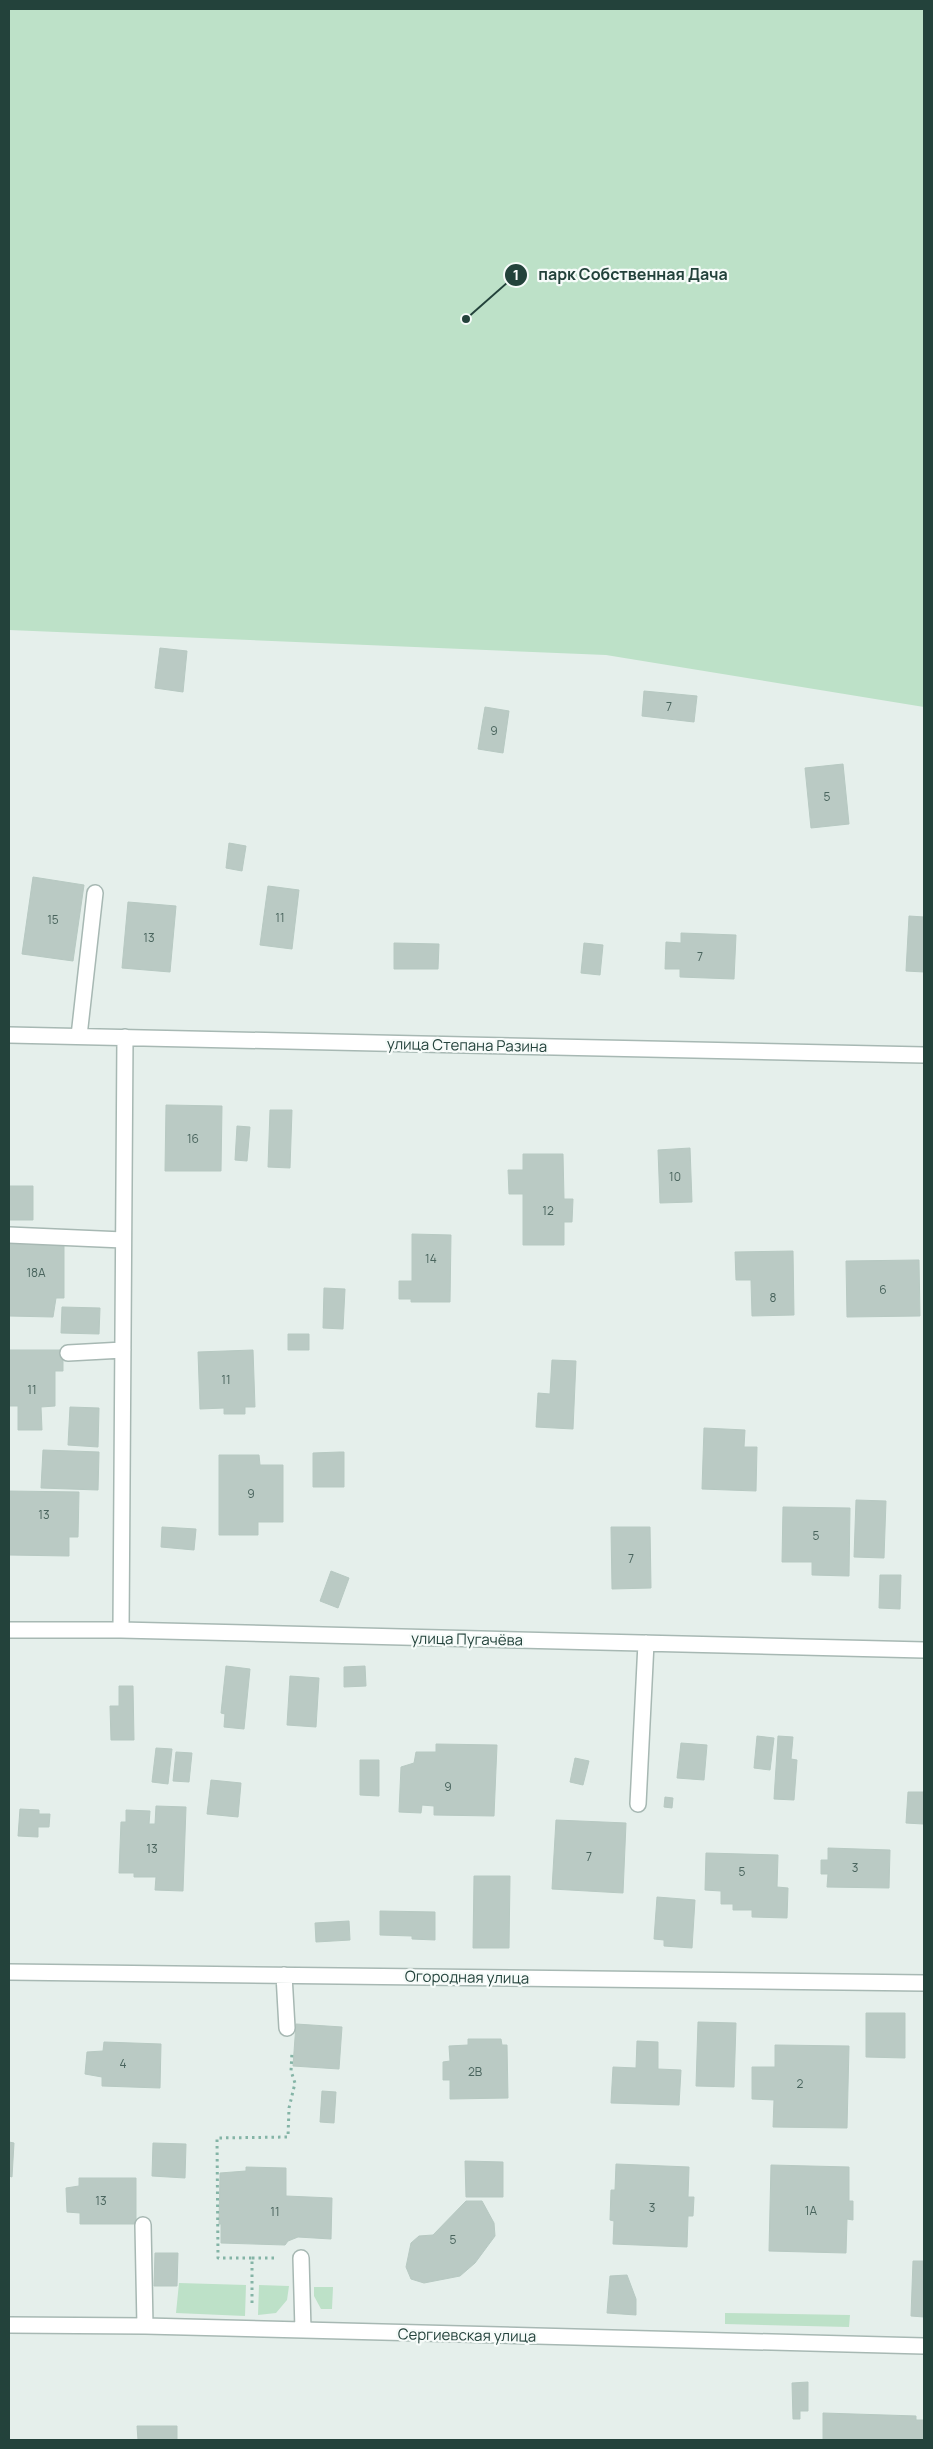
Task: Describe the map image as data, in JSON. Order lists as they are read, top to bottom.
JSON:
{
  "streets": {
    "street": [
      "улица Степана Разина",
      "улица Пугачёва",
      "Огородная улица",
      "Сергиевская улица"
    ]
  },
  "places": ["парк Собственная Дача"],
  "house_numbers": [
    "7",
    "9",
    "5",
    "11",
    "15",
    "13",
    "7",
    "16",
    "10",
    "12",
    "14",
    "18А",
    "6",
    "8",
    "11",
    "11",
    "9",
    "13",
    "5",
    "7",
    "9",
    "13",
    "7",
    "3",
    "5",
    "4",
    "2В",
    "2",
    "13",
    "3",
    "1А",
    "11",
    "5"
  ]
}
